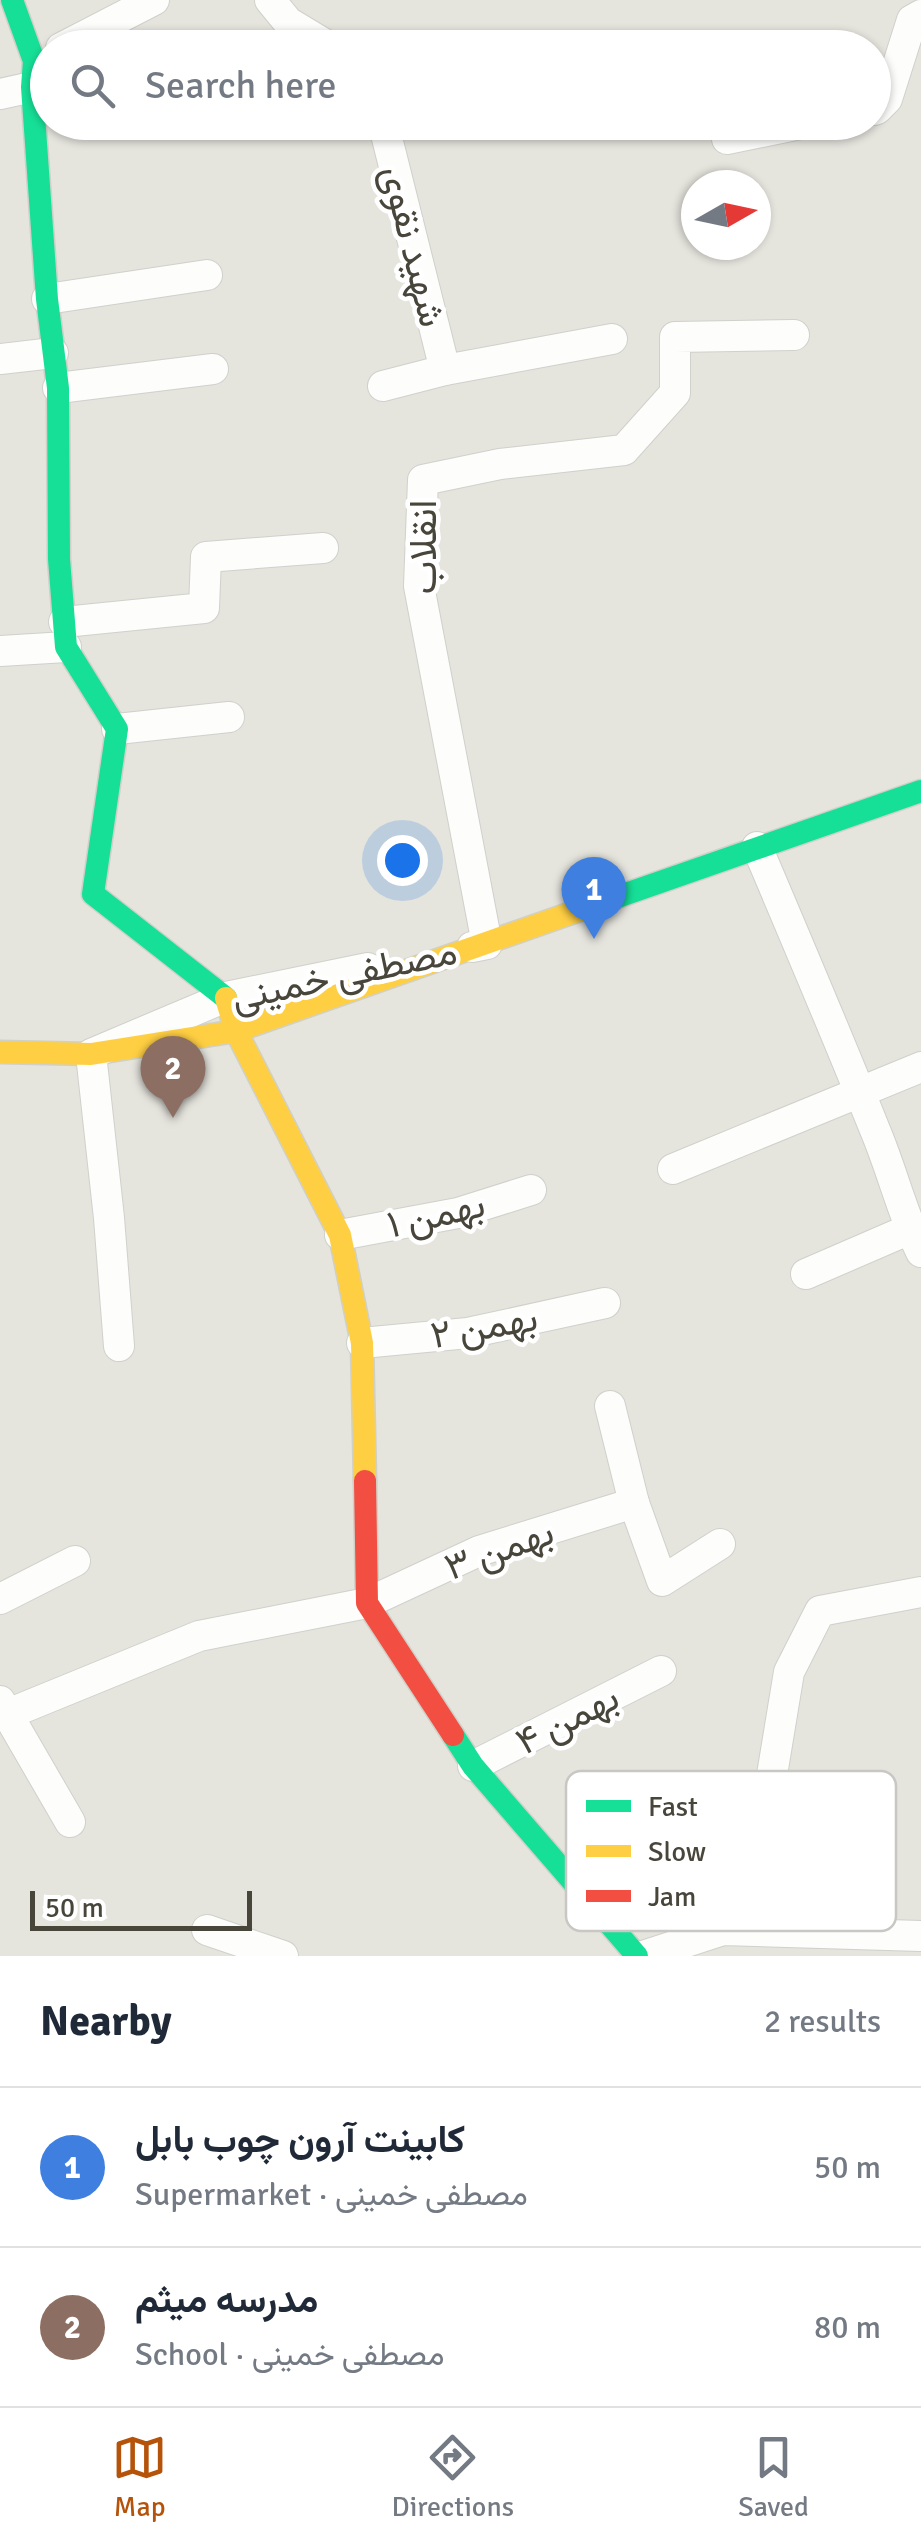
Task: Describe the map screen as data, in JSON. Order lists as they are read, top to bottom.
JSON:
{
  "streets": {
    "street": [
      "شهید نقوی",
      "انقلاب",
      "مصطفی خمینی",
      "بهمن ۱",
      "بهمن ۲",
      "بهمن ۳",
      "بهمن ۴"
    ]
  },
  "crossings": [
    ["انقلاب", "مصطفی خمینی"]
  ],
  "legend": ["Fast", "Slow", "Jam"],
  "scale_bar": "50 m",
  "north": "right",
  "page": {
    "search": "Search here",
    "pins": ["1", "2"],
    "scale": "50 m",
    "heading": ["Nearby", "2 results"],
    "list": [
      {
        "mark": "1",
        "name": "کابینت آرون چوب بابل",
        "note": "Supermarket · مصطفی خمینی",
        "value": "50 m"
      },
      {
        "mark": "2",
        "name": "مدرسه میثم",
        "note": "School · مصطفی خمینی",
        "value": "80 m"
      }
    ],
    "nav": ["Map", "Directions", "Saved"]
  }
}
